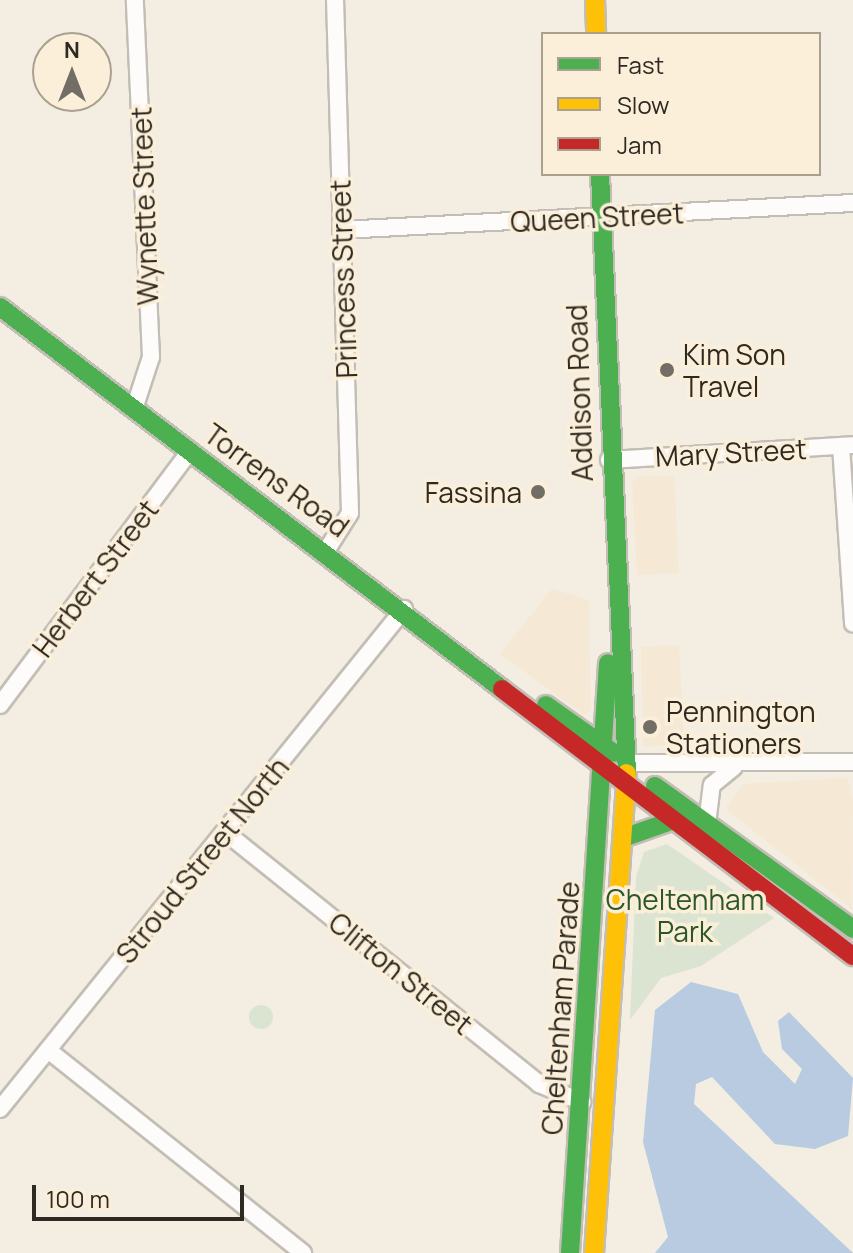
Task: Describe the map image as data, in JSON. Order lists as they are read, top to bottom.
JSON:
{
  "streets": {
    "main road": ["Addison Road", "Torrens Road", "Cheltenham Parade"],
    "street": [
      "Wynette Street",
      "Queen Street",
      "Princess Street",
      "Mary Street",
      "Herbert Street",
      "Stroud Street North",
      "Clifton Street"
    ]
  },
  "crossings": [
    ["Wynette Street", "Torrens Road"],
    ["Queen Street", "Princess Street"],
    ["Queen Street", "Addison Road"],
    ["Princess Street", "Torrens Road"],
    ["Addison Road", "Mary Street"],
    ["Addison Road", "Torrens Road"],
    ["Addison Road", "Cheltenham Parade"],
    ["Torrens Road", "Herbert Street"],
    ["Torrens Road", "Stroud Street North"],
    ["Torrens Road", "Cheltenham Parade"],
    ["Stroud Street North", "Clifton Street"],
    ["Clifton Street", "Cheltenham Parade"]
  ],
  "parks": ["Cheltenham Park"],
  "places": ["Kim Son Travel", "Fassina", "Pennington Stationers"],
  "legend": ["Fast", "Slow", "Jam"],
  "scale_bar": "100 m",
  "north": "top"
}
